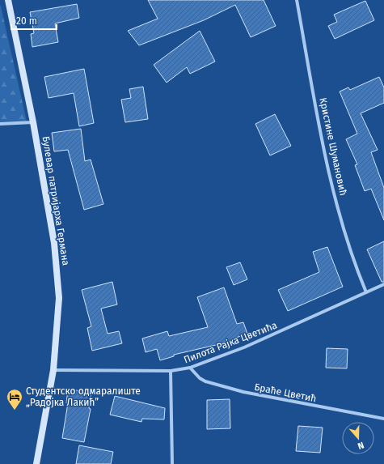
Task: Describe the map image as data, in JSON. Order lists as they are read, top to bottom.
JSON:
{
  "streets": {
    "main road": ["Булевар патријарха Германа"],
    "street": ["Кристине Шумановић", "Пилота Рајка Цветића", "Браће Цветић"]
  },
  "crossings": [
    ["Кристине Шумановић", "Пилота Рајка Цветића"],
    ["Булевар патријарха Германа", "Пилота Рајка Цветића"],
    ["Пилота Рајка Цветића", "Браће Цветић"]
  ],
  "places": {
    "hotel": ["Студентско одмаралиште „Радојка Лакић”"]
  },
  "scale_bar": "20 m",
  "north": "bottom"
}
